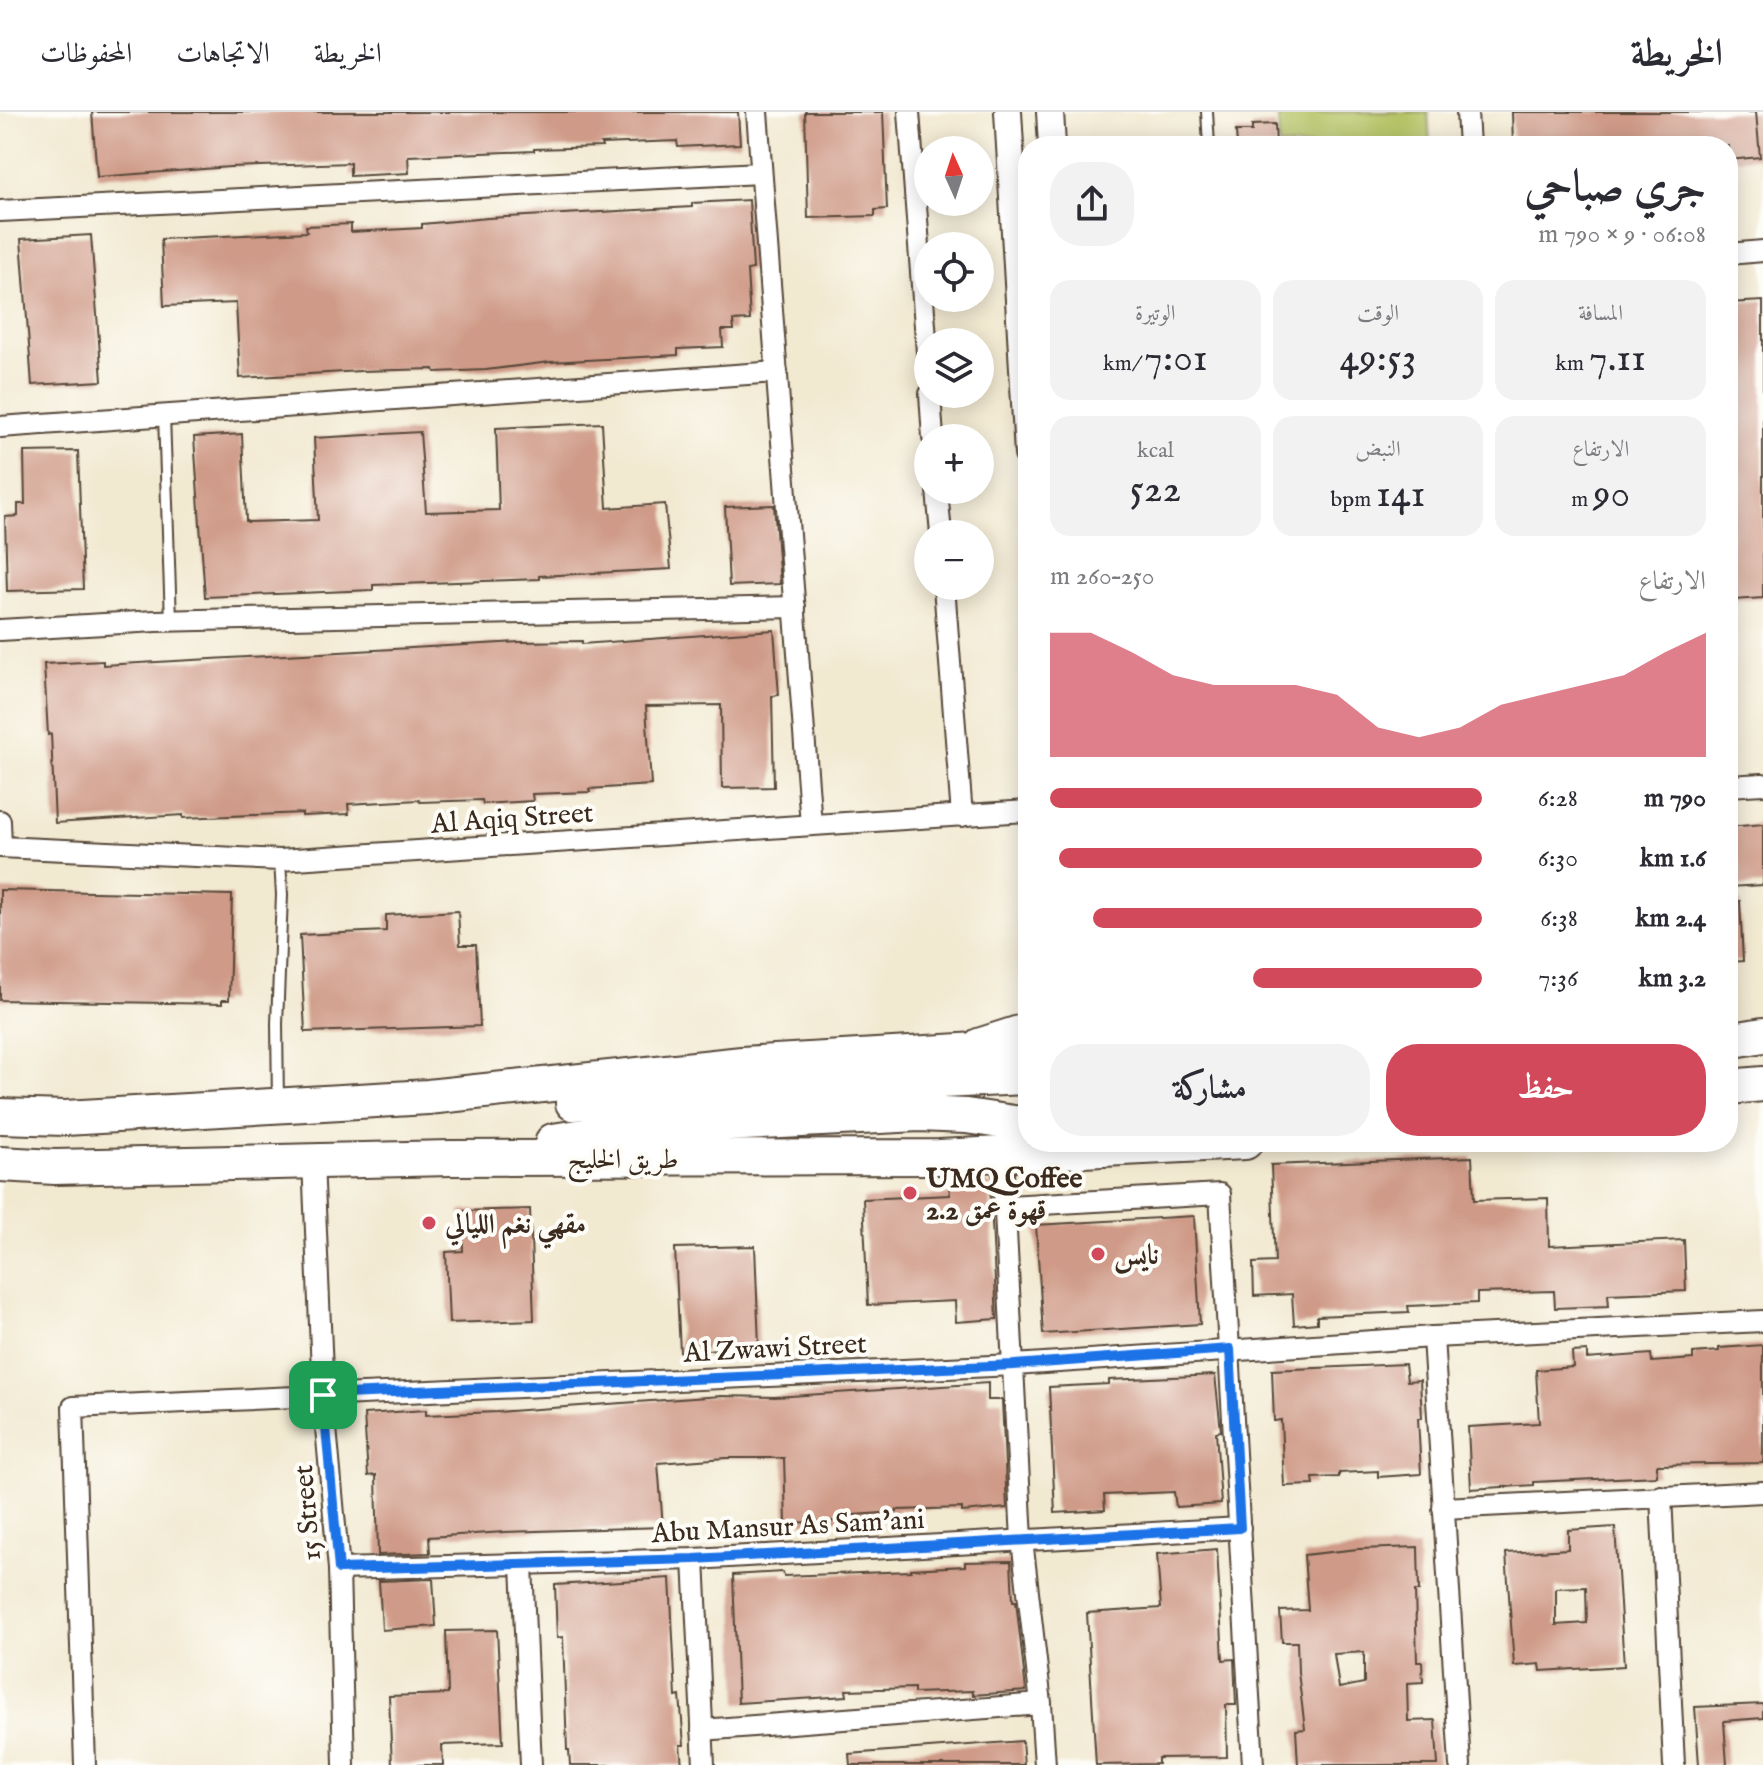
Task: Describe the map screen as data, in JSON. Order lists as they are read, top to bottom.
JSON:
{
  "streets": {
    "main road": ["طريق الخليج"],
    "street": [
      "Al Aqiq Street",
      "Al Zwawi Street",
      "15 Street",
      "Abu Mansur As Sam'ani"
    ]
  },
  "crossings": [
    ["طريق الخليج", "15 Street"],
    ["Al Zwawi Street", "15 Street"],
    ["15 Street", "Abu Mansur As Sam'ani"]
  ],
  "places": ["UMQ Coffee 2.2 قهوة عمق", "مقهي نغم الليالي", "نايس"],
  "north": "top",
  "page": {
    "header": "الخريطة",
    "nav": ["الخريطة", "الاتجاهات", "المحفوظات"],
    "map_buttons": ["+", "−"],
    "heading": ["جري صباحي", "06:08 · 9 × 790 m"],
    "stats": [
      ["المسافة", "7.11 km"],
      ["الوقت", "49:53"],
      ["الوتيرة", "7:01 /km"],
      ["الارتفاع", "90 m"],
      ["النبض", "141 bpm"],
      ["kcal", "522"]
    ],
    "chart": ["الارتفاع", "250–260 m"],
    "list": [
      {
        "name": "790 m",
        "note": "6:28"
      },
      {
        "name": "1.6 km",
        "note": "6:30"
      },
      {
        "name": "2.4 km",
        "note": "6:38"
      },
      {
        "name": "3.2 km",
        "note": "7:36"
      }
    ],
    "buttons": ["حفظ", "مشاركة"]
  }
}
